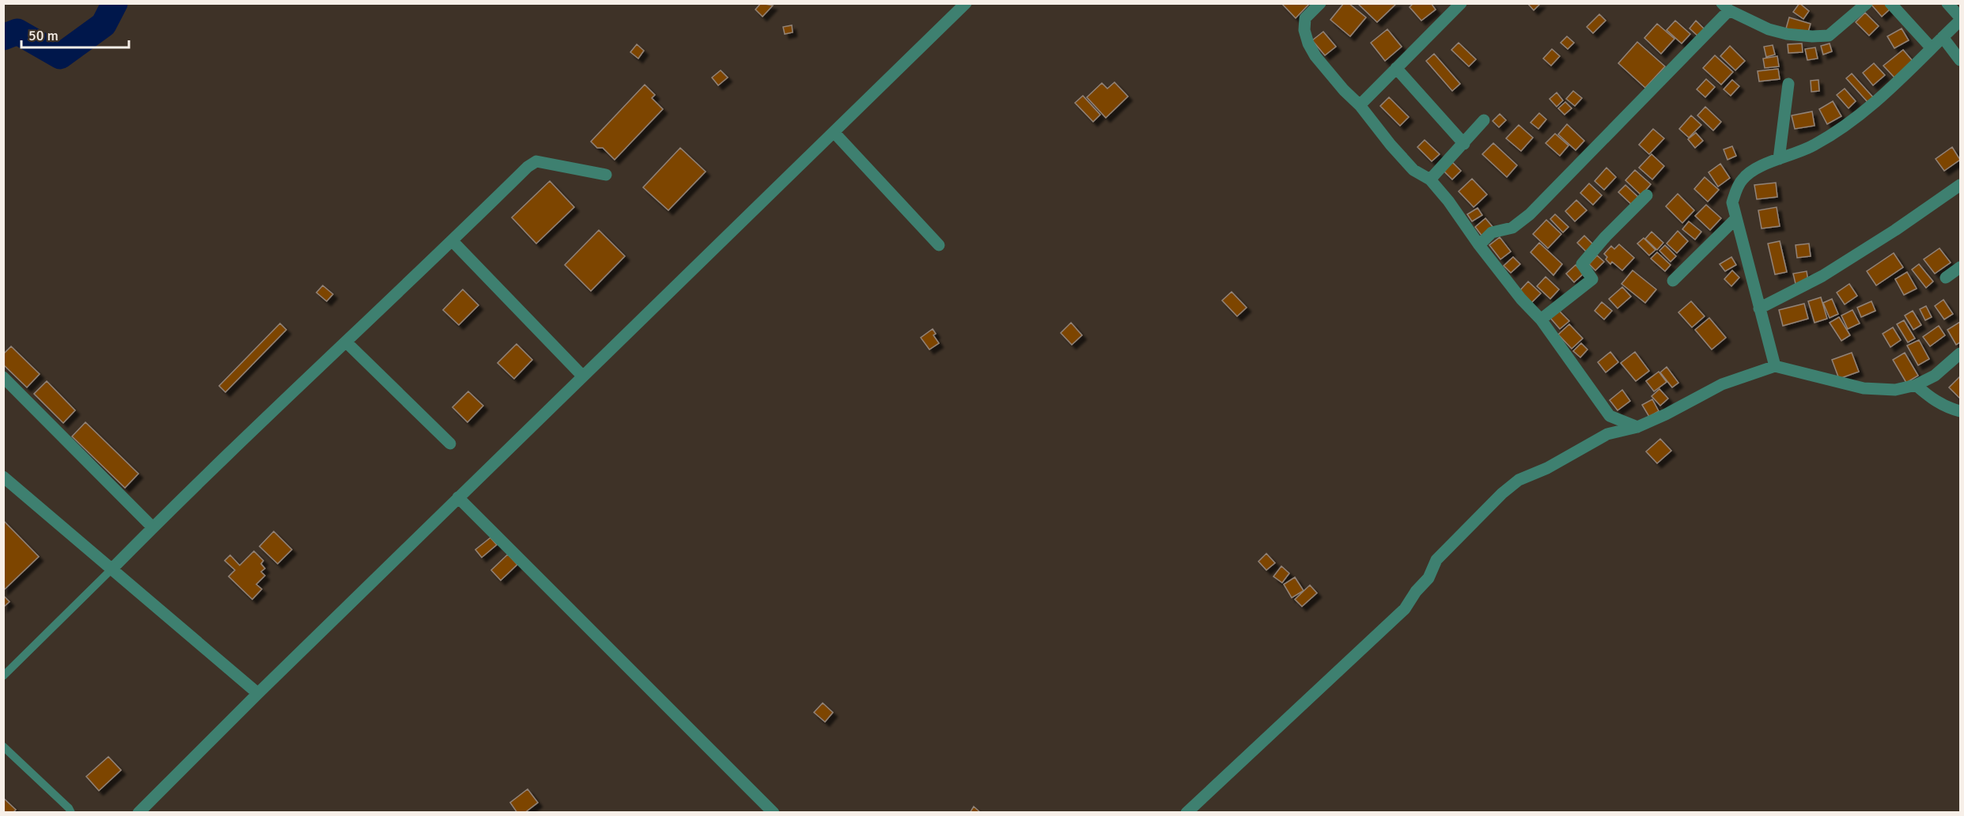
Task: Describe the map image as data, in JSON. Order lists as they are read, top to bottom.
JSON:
{
  "scale_bar": "50 m"
}
